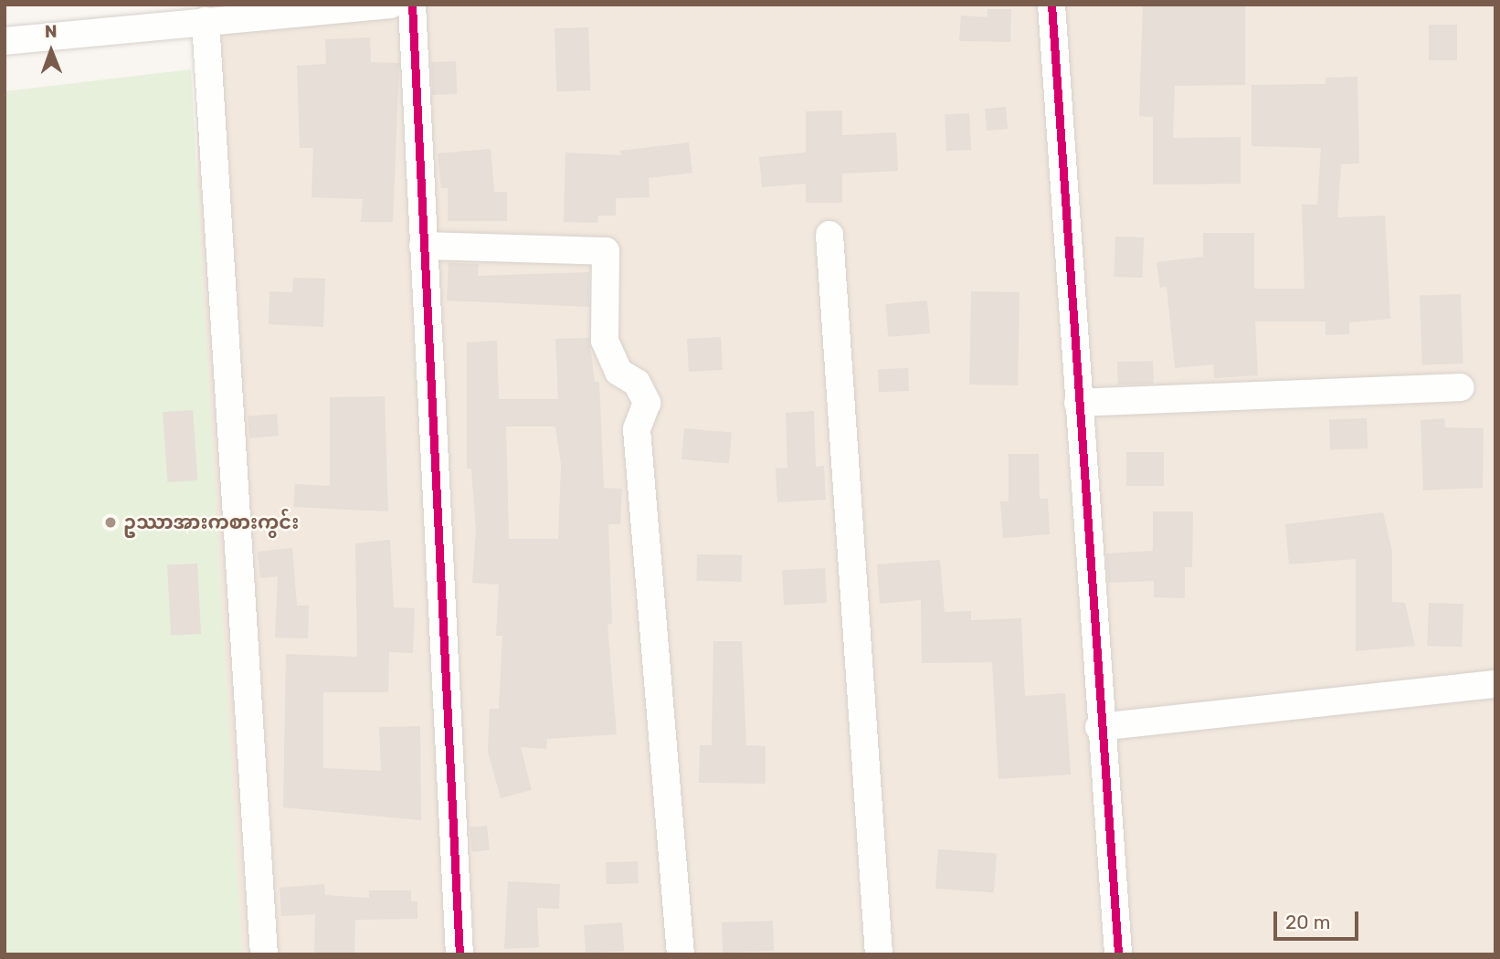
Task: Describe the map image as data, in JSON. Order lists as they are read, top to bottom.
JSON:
{
  "places": ["ဥဿာ‌အားကစားကွင်း"],
  "scale_bar": "20 m",
  "north": "top"
}
